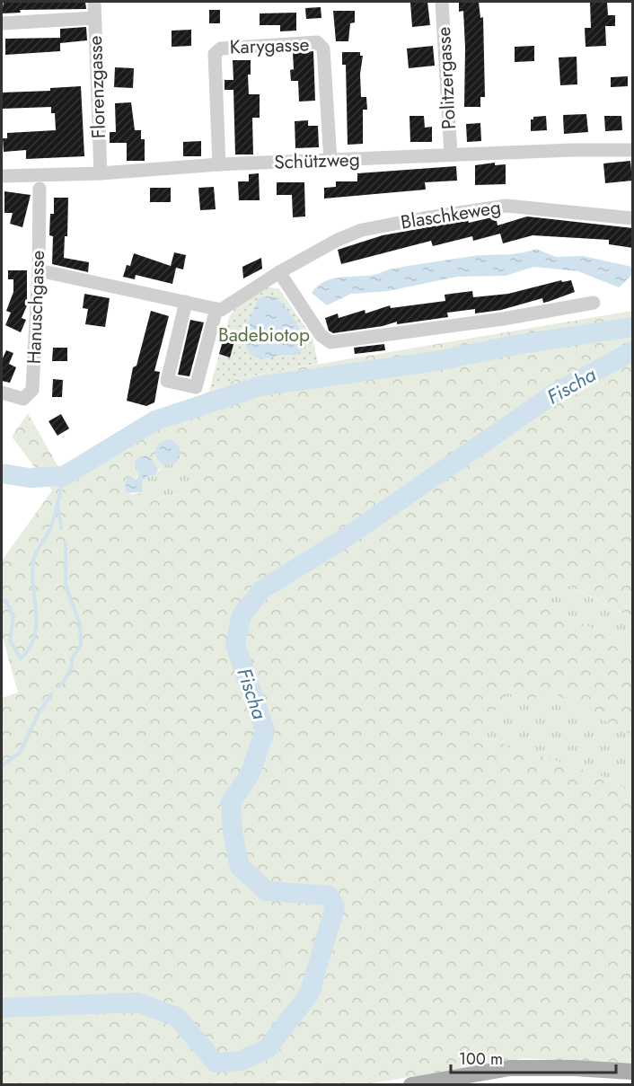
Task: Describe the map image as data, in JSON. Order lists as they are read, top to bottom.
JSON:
{
  "streets": {
    "street": [
      "Karygasse",
      "Politzergasse",
      "Florenzgasse",
      "Schützweg",
      "Blaschkeweg",
      "Hanuschgasse"
    ]
  },
  "crossings": [
    ["Karygasse", "Schützweg"],
    ["Politzergasse", "Schützweg"],
    ["Florenzgasse", "Schützweg"]
  ],
  "water": ["Fischa"],
  "parks": ["Badebiotop"],
  "scale_bar": "100 m"
}
